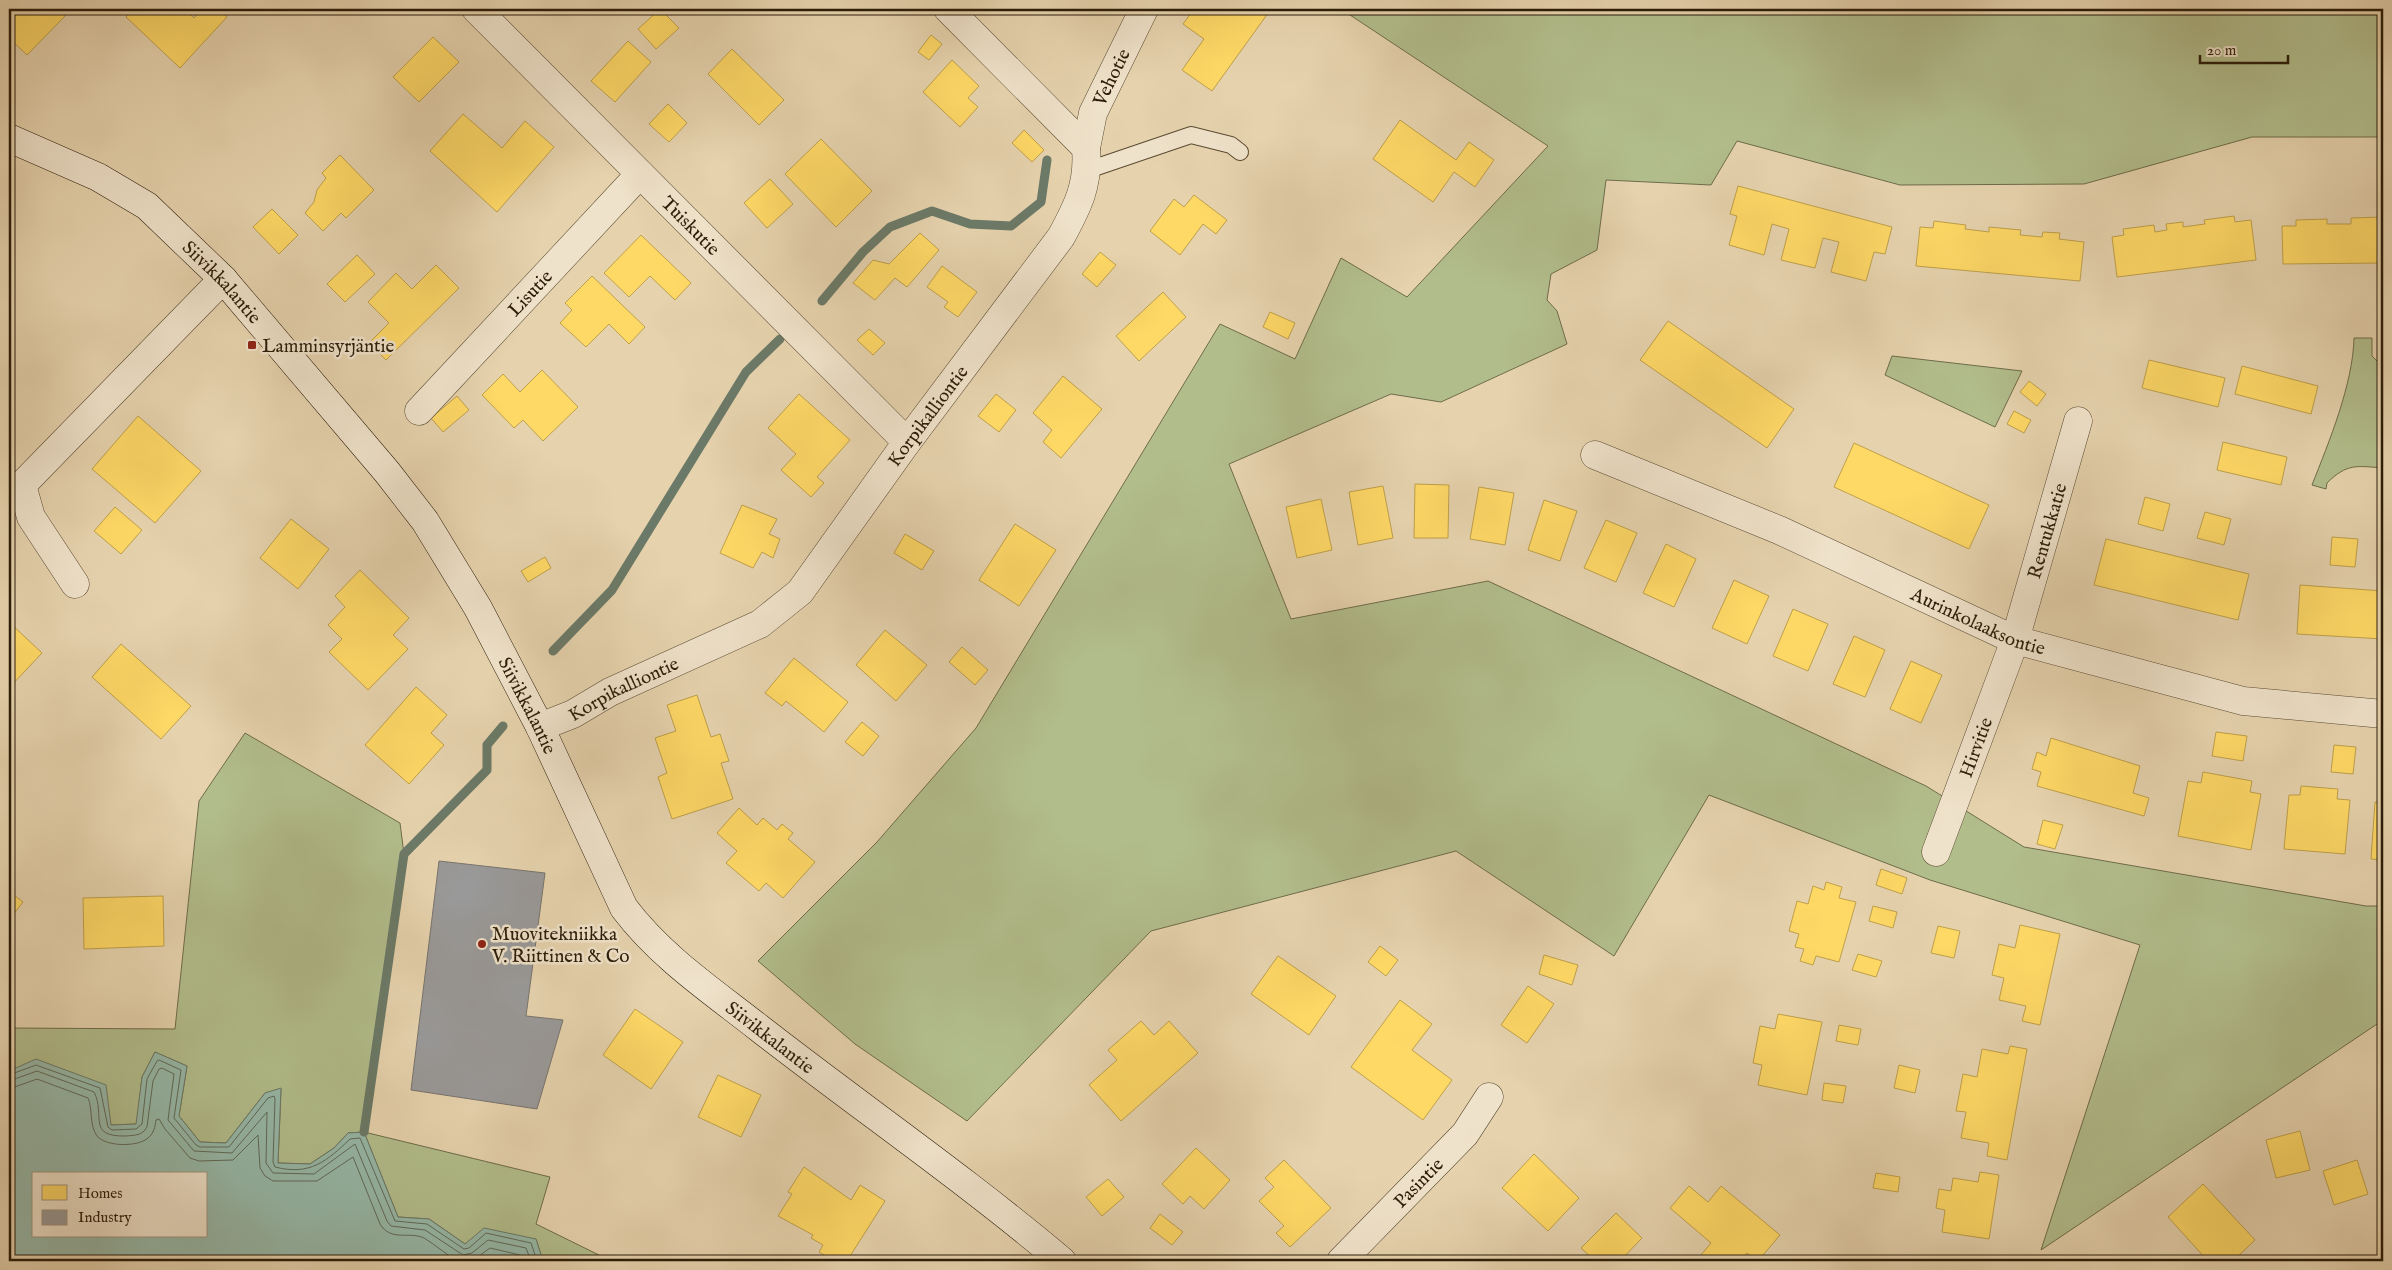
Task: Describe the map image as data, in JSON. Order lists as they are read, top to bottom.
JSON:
{
  "streets": {
    "street": [
      "Vehotie",
      "Tuiskutie",
      "Siivikkalantie",
      "Lisutie",
      "Korpikalliontie",
      "Rentukkatie",
      "Aurinkolaaksontie",
      "Hirvitie",
      "Pasintie"
    ]
  },
  "crossings": [
    ["Vehotie", "Korpikalliontie"],
    ["Tuiskutie", "Lisutie"],
    ["Tuiskutie", "Korpikalliontie"],
    ["Siivikkalantie", "Korpikalliontie"],
    ["Rentukkatie", "Aurinkolaaksontie"],
    ["Rentukkatie", "Hirvitie"],
    ["Aurinkolaaksontie", "Hirvitie"]
  ],
  "places": {
    "transit": ["Lamminsyrjäntie"],
    "other": ["Muovitekniikka V. Riittinen & Co"]
  },
  "legend": ["Homes", "Industry"],
  "scale_bar": "20 m"
}
